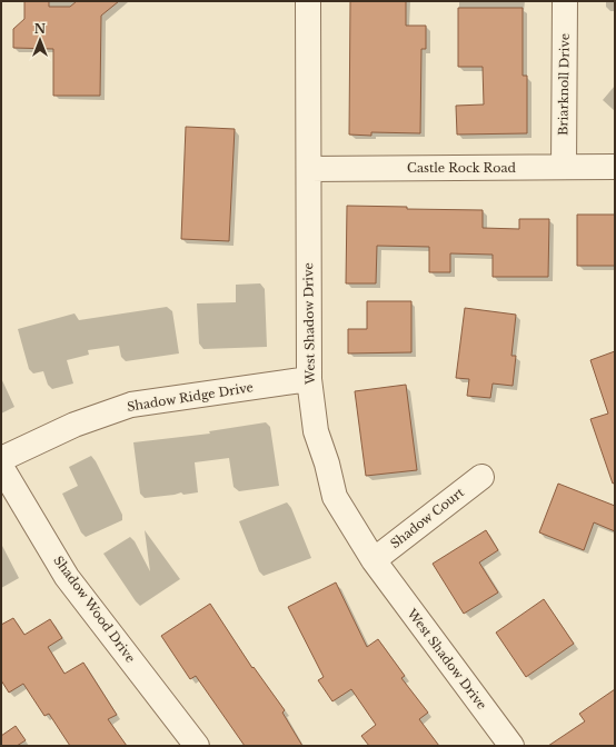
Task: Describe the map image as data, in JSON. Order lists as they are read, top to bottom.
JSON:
{
  "streets": {
    "street": [
      "Briarknoll Drive",
      "Castle Rock Road",
      "West Shadow Drive",
      "Shadow Ridge Drive",
      "Shadow Court",
      "Shadow Wood Drive"
    ]
  },
  "crossings": [
    ["Briarknoll Drive", "Castle Rock Road"],
    ["Castle Rock Road", "West Shadow Drive"],
    ["West Shadow Drive", "Shadow Ridge Drive"],
    ["West Shadow Drive", "Shadow Court"]
  ],
  "north": "top"
}
